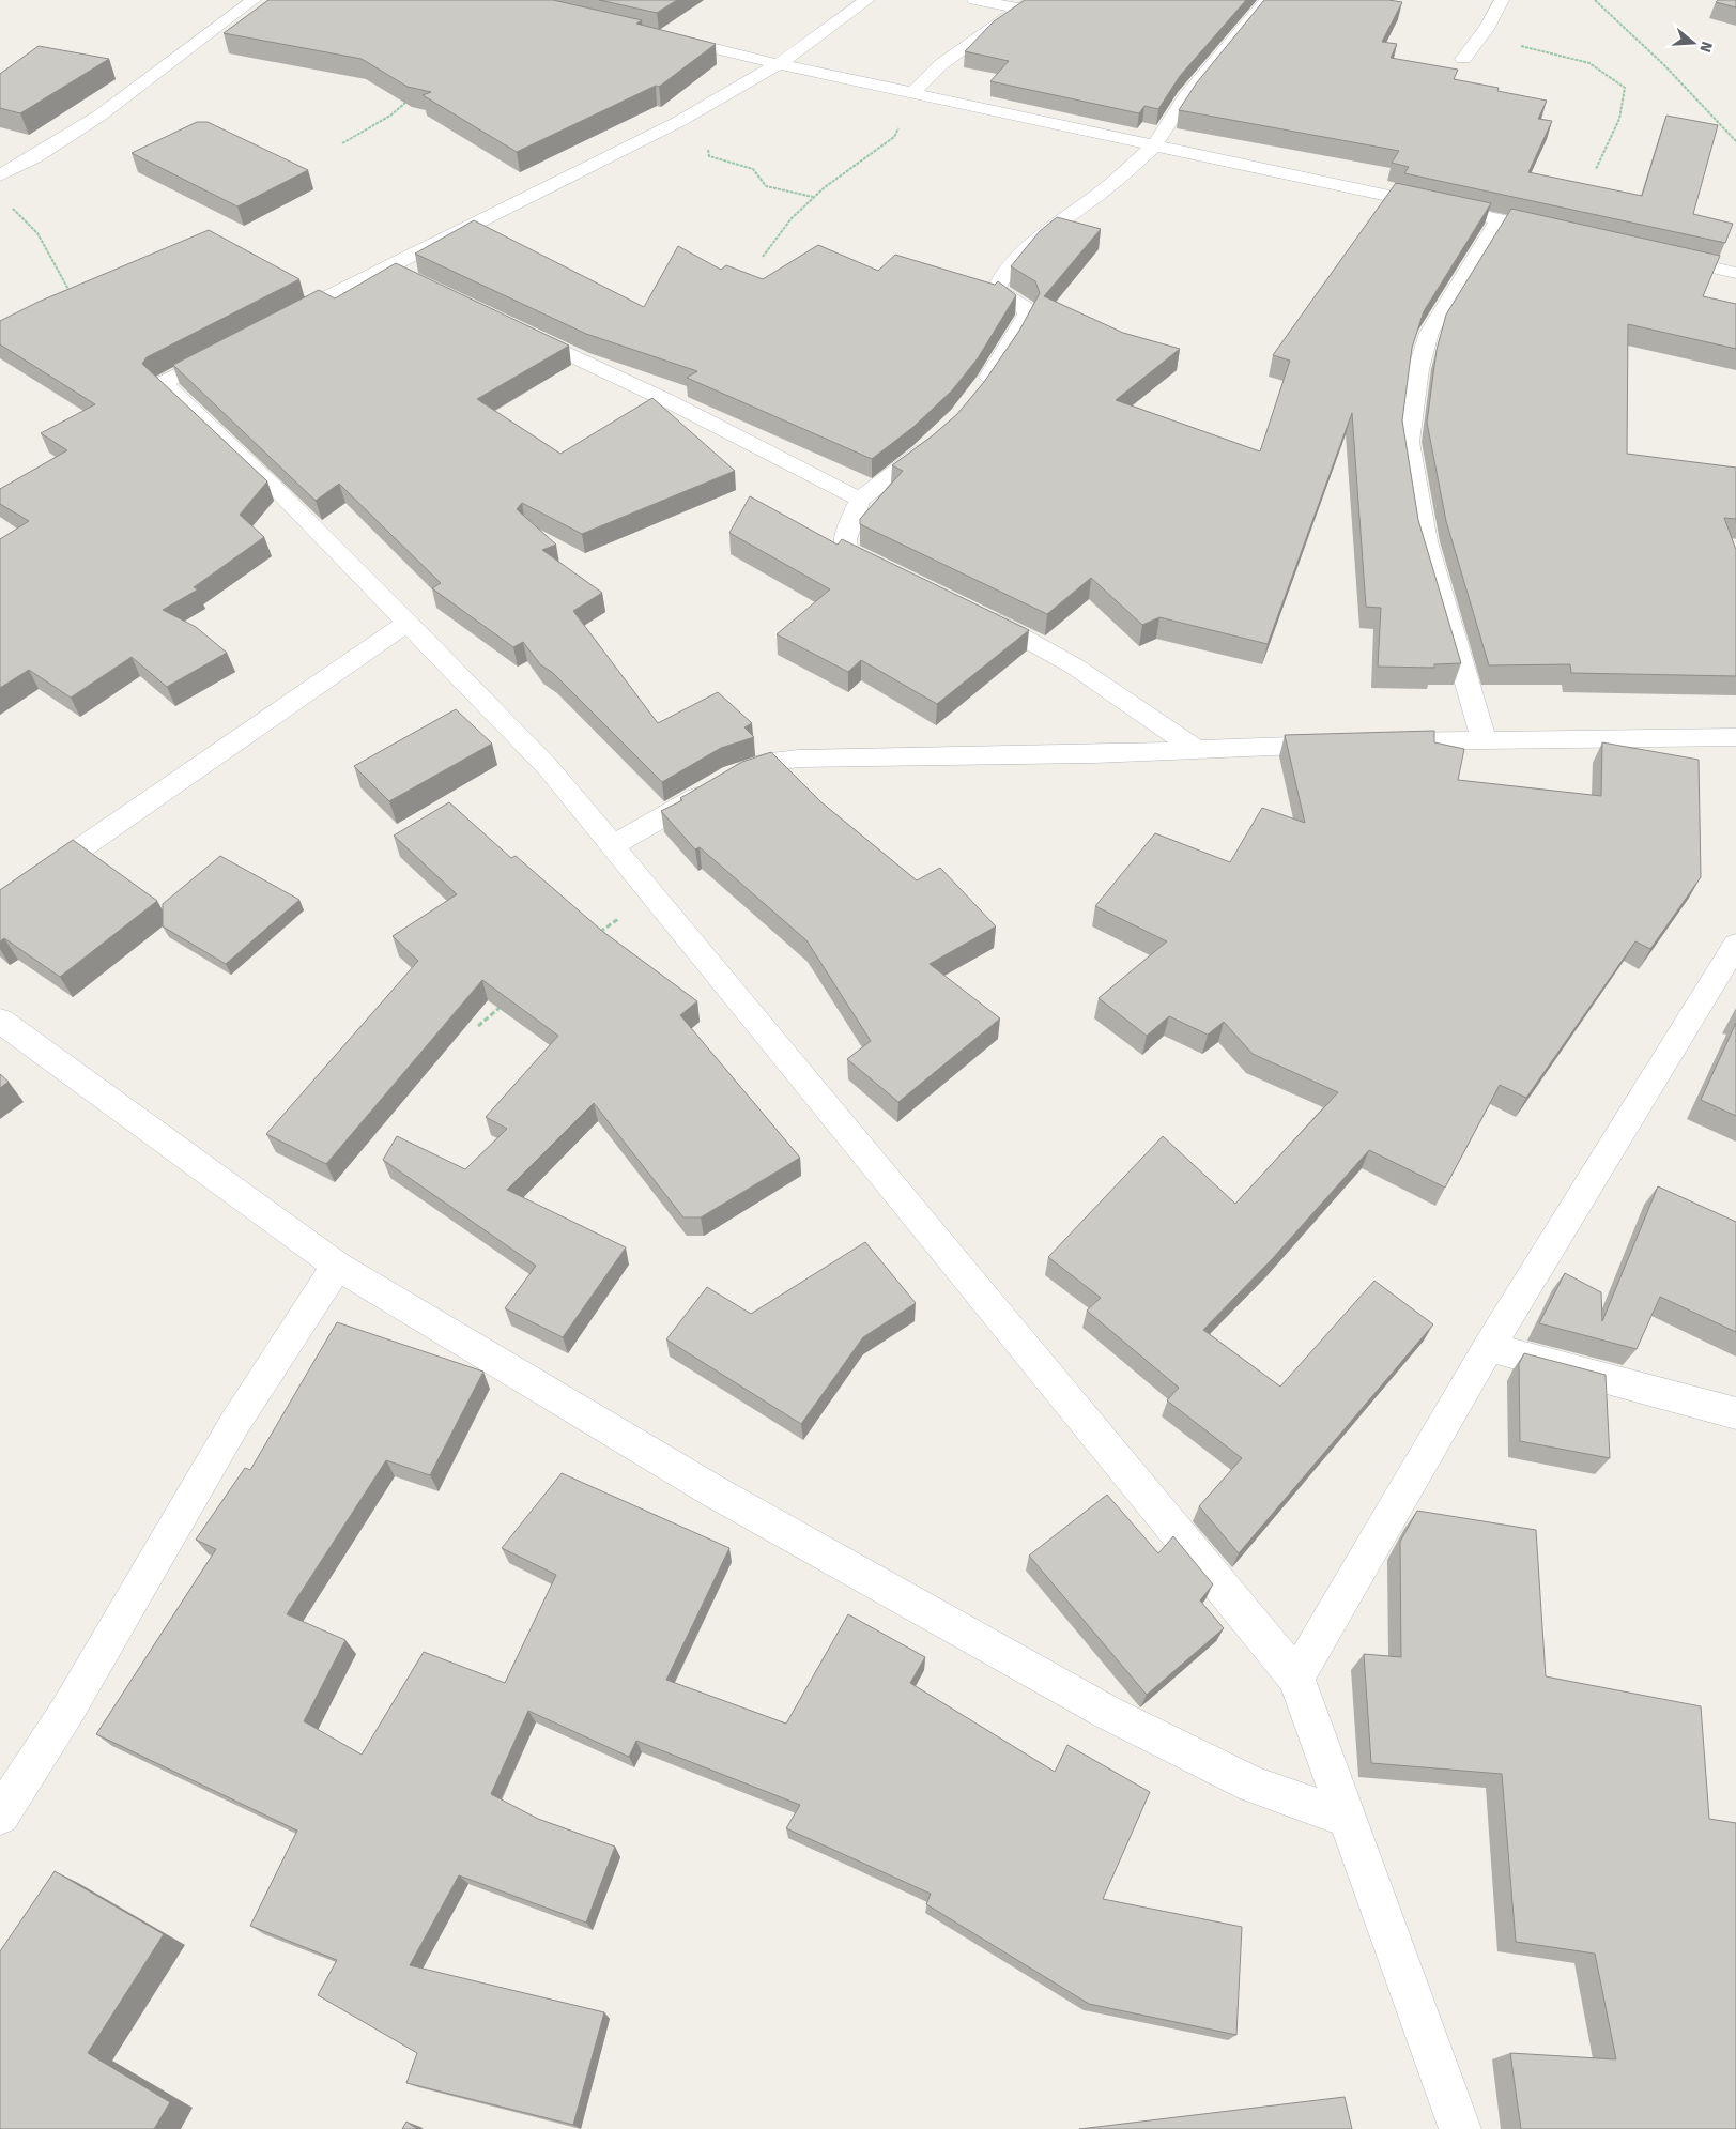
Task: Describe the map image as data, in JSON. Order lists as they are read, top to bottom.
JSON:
{
  "north": "right"
}
